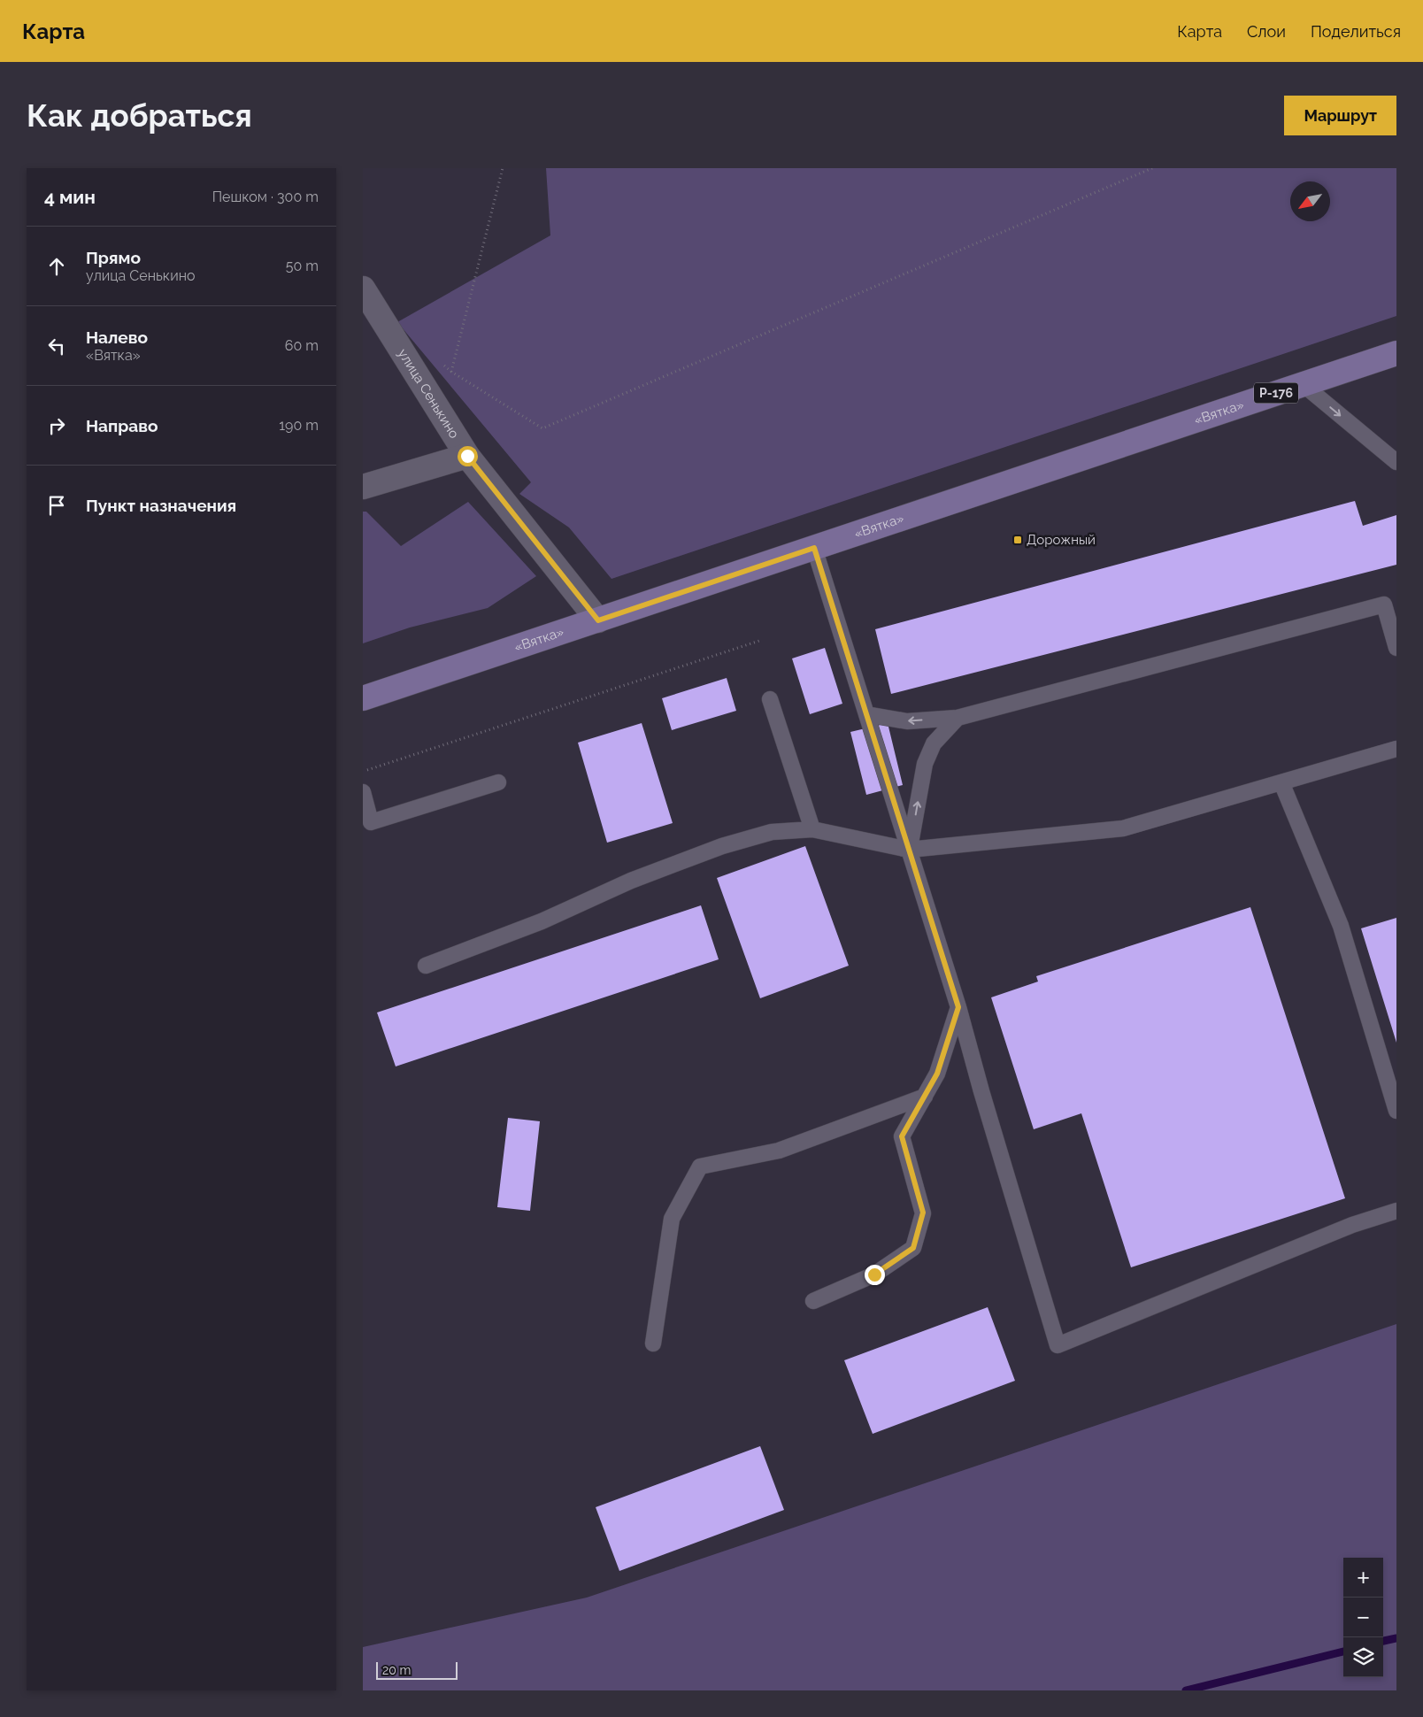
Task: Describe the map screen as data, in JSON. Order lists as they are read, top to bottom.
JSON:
{
  "streets": {
    "main road": ["Р-176", "«Вятка»"],
    "street": ["улица Сенькино"]
  },
  "crossings": [
    ["улица Сенькино", "«Вятка»"]
  ],
  "places": {
    "transit": ["Дорожный"]
  },
  "scale_bar": "20 m",
  "north": "bottom left",
  "page": {
    "header": "Карта",
    "nav": ["Карта", "Слои", "Поделиться"],
    "buttons": "Маршрут",
    "title": "Как добраться",
    "heading": ["4 мин", "Пешком · 300 m"],
    "list": [
      ["Прямо", "улица Сенькино", "50 m"],
      ["Налево", "«Вятка»", "60 m"],
      ["Направо", "190 m"],
      "Пункт назначения"
    ],
    "map_buttons": ["+", "−"],
    "scale": "20 m"
  }
}
